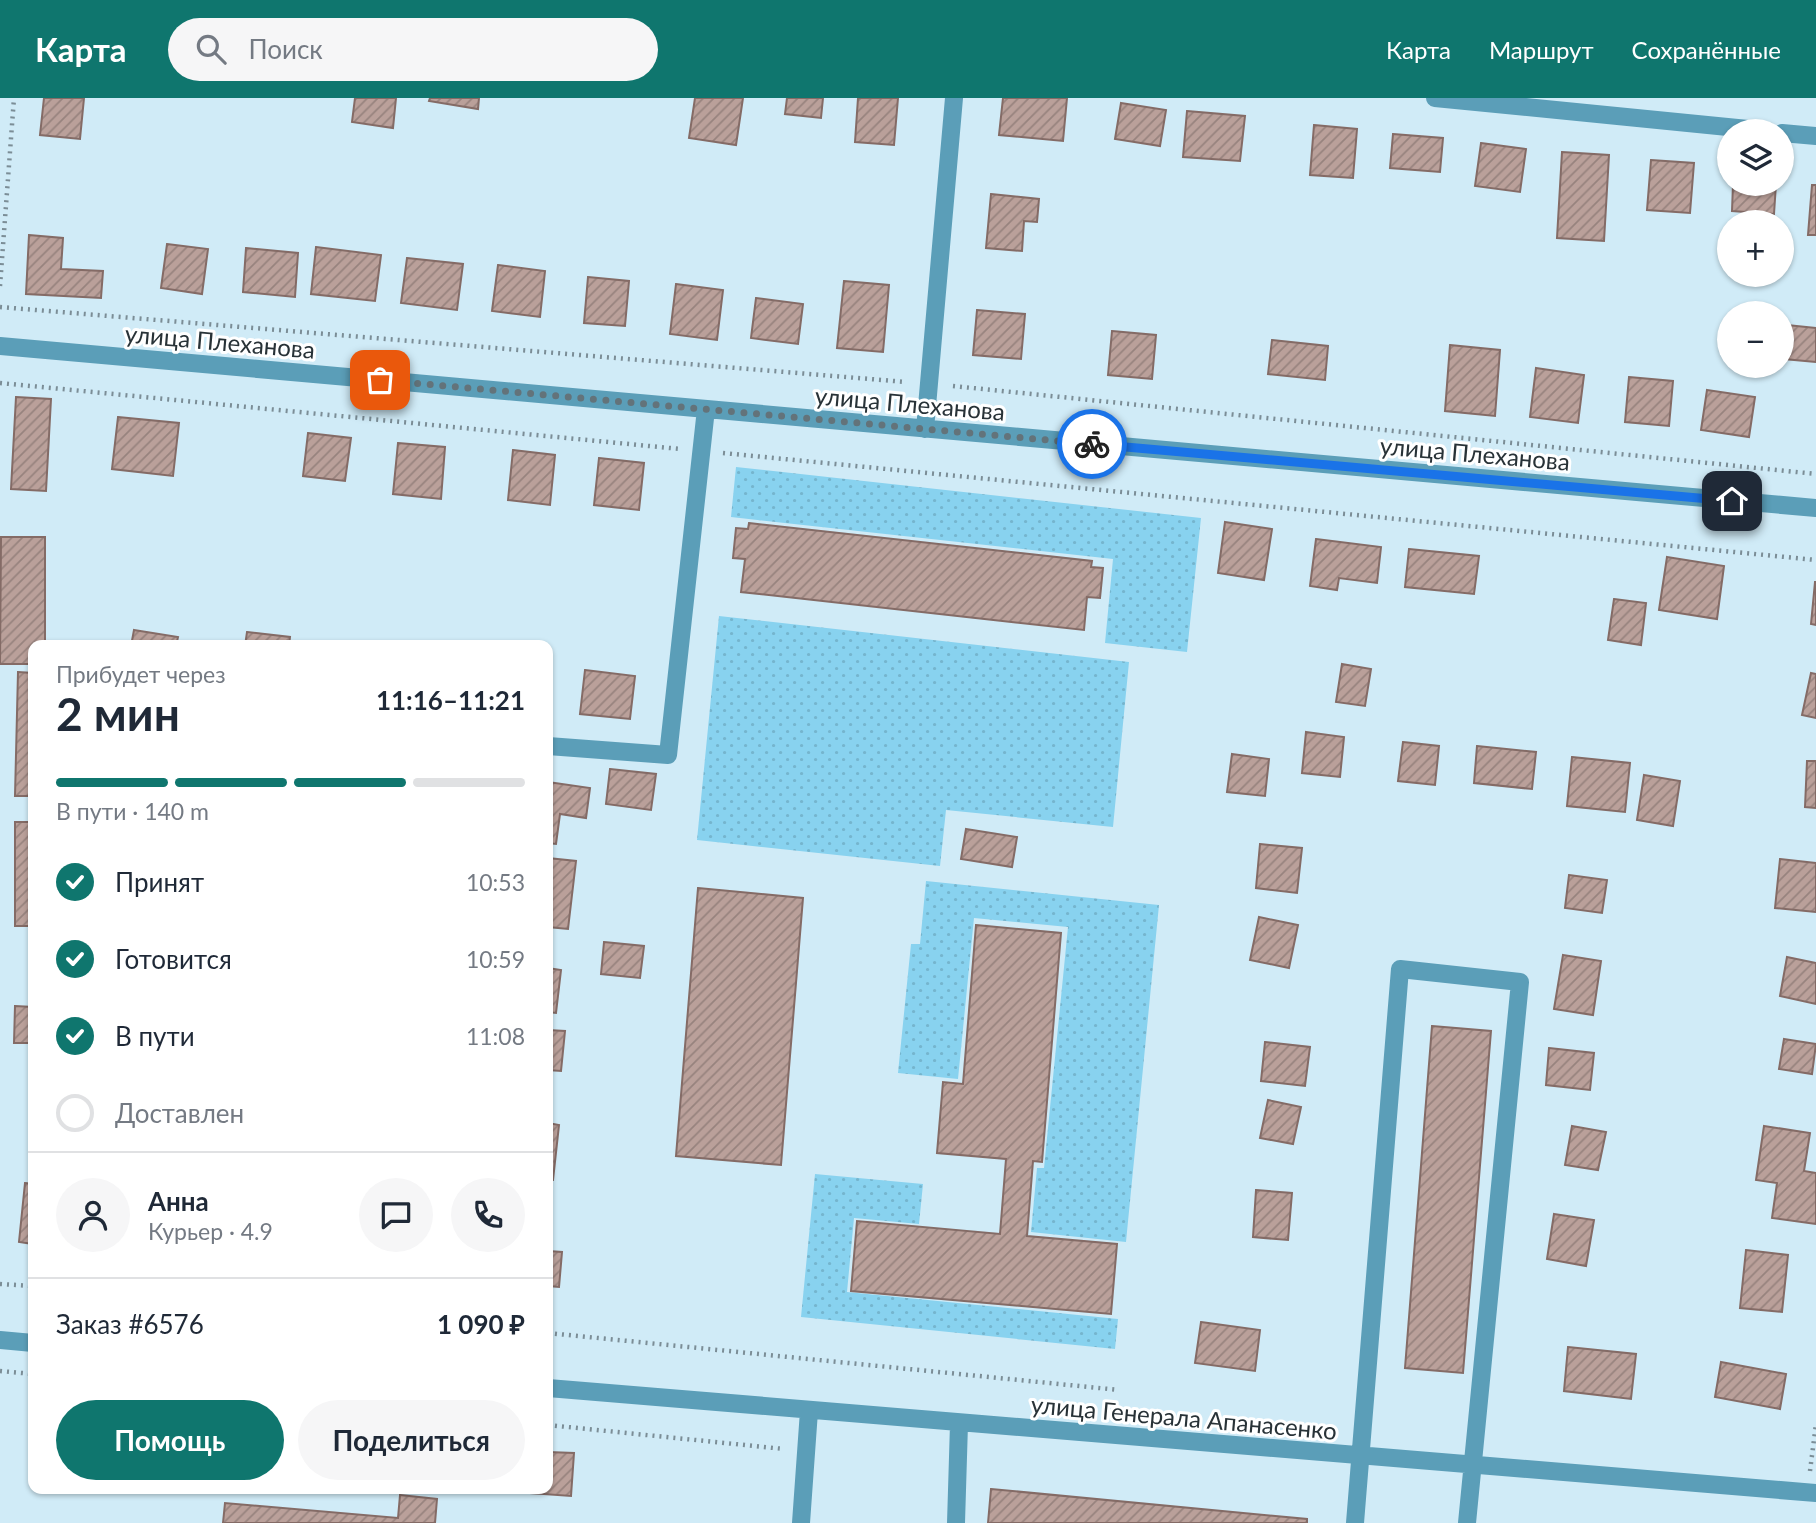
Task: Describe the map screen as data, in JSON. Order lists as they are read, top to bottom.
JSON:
{
  "streets": {
    "street": ["улица Плеханова", "улица Генерала Апанасенко"]
  },
  "page": {
    "header": "Карта",
    "search": "Поиск",
    "nav": ["Карта", "Маршрут", "Сохранённые"],
    "map_buttons": ["+", "−"],
    "heading": ["2 мин", "Прибудет через", "11:16–11:21"],
    "panel": [
      "Анна",
      "Курьер · 4.9",
      "Заказ #6576",
      "1 090 ₽"
    ],
    "bar": "В пути · 140 m",
    "list": [
      ["Принят", "10:53"],
      ["Готовится", "10:59"],
      ["В пути", "11:08"],
      "Доставлен"
    ],
    "buttons": ["Помощь", "Поделиться"]
  }
}
